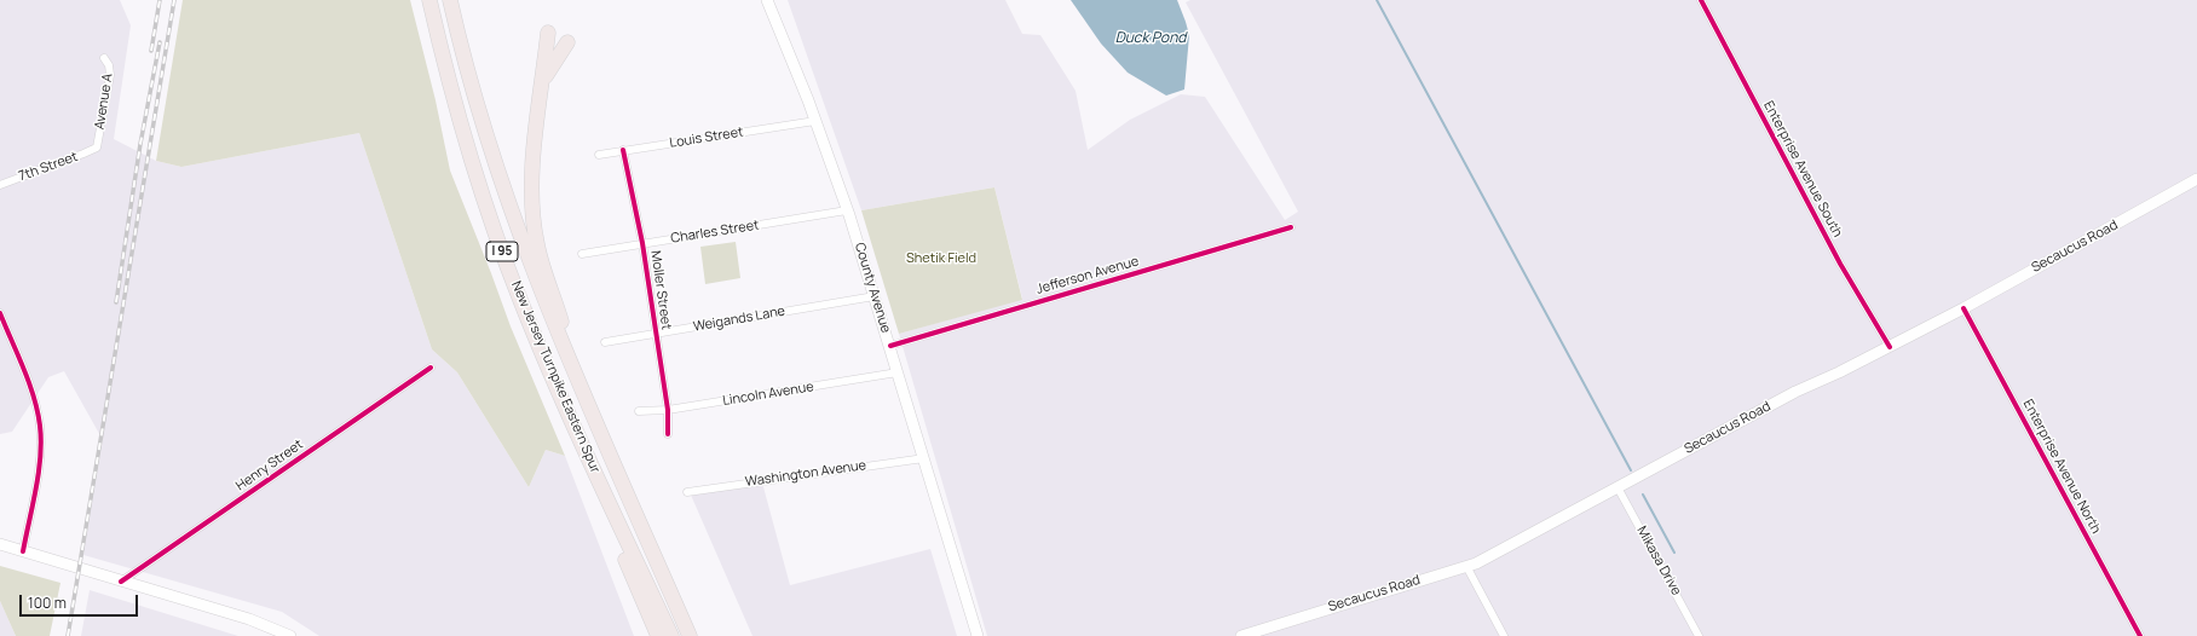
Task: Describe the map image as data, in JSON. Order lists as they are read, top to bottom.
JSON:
{
  "streets": {
    "highway": ["I 95", "New Jersey Turnpike Eastern Spur"],
    "main road": ["Secaucus Road", "County Avenue"],
    "street": [
      "Avenue A",
      "Louis Street",
      "7th Street",
      "Enterprise Avenue South",
      "Charles Street",
      "Jefferson Avenue",
      "Moller Street",
      "Weigands Lane",
      "Lincoln Avenue",
      "Henry Street",
      "Enterprise Avenue North",
      "Washington Avenue",
      "Mikasa Drive"
    ]
  },
  "crossings": [
    ["Avenue A", "7th Street"],
    ["Louis Street", "County Avenue"],
    ["Louis Street", "Moller Street"],
    ["Enterprise Avenue South", "Secaucus Road"],
    ["Charles Street", "County Avenue"],
    ["Charles Street", "Moller Street"],
    ["Secaucus Road", "Enterprise Avenue North"],
    ["Secaucus Road", "Mikasa Drive"],
    ["Jefferson Avenue", "County Avenue"],
    ["County Avenue", "Weigands Lane"],
    ["County Avenue", "Lincoln Avenue"],
    ["County Avenue", "Washington Avenue"],
    ["Moller Street", "Weigands Lane"],
    ["Moller Street", "Lincoln Avenue"]
  ],
  "water": ["Duck Pond"],
  "parks": ["Shetik Field"],
  "scale_bar": "100 m"
}
